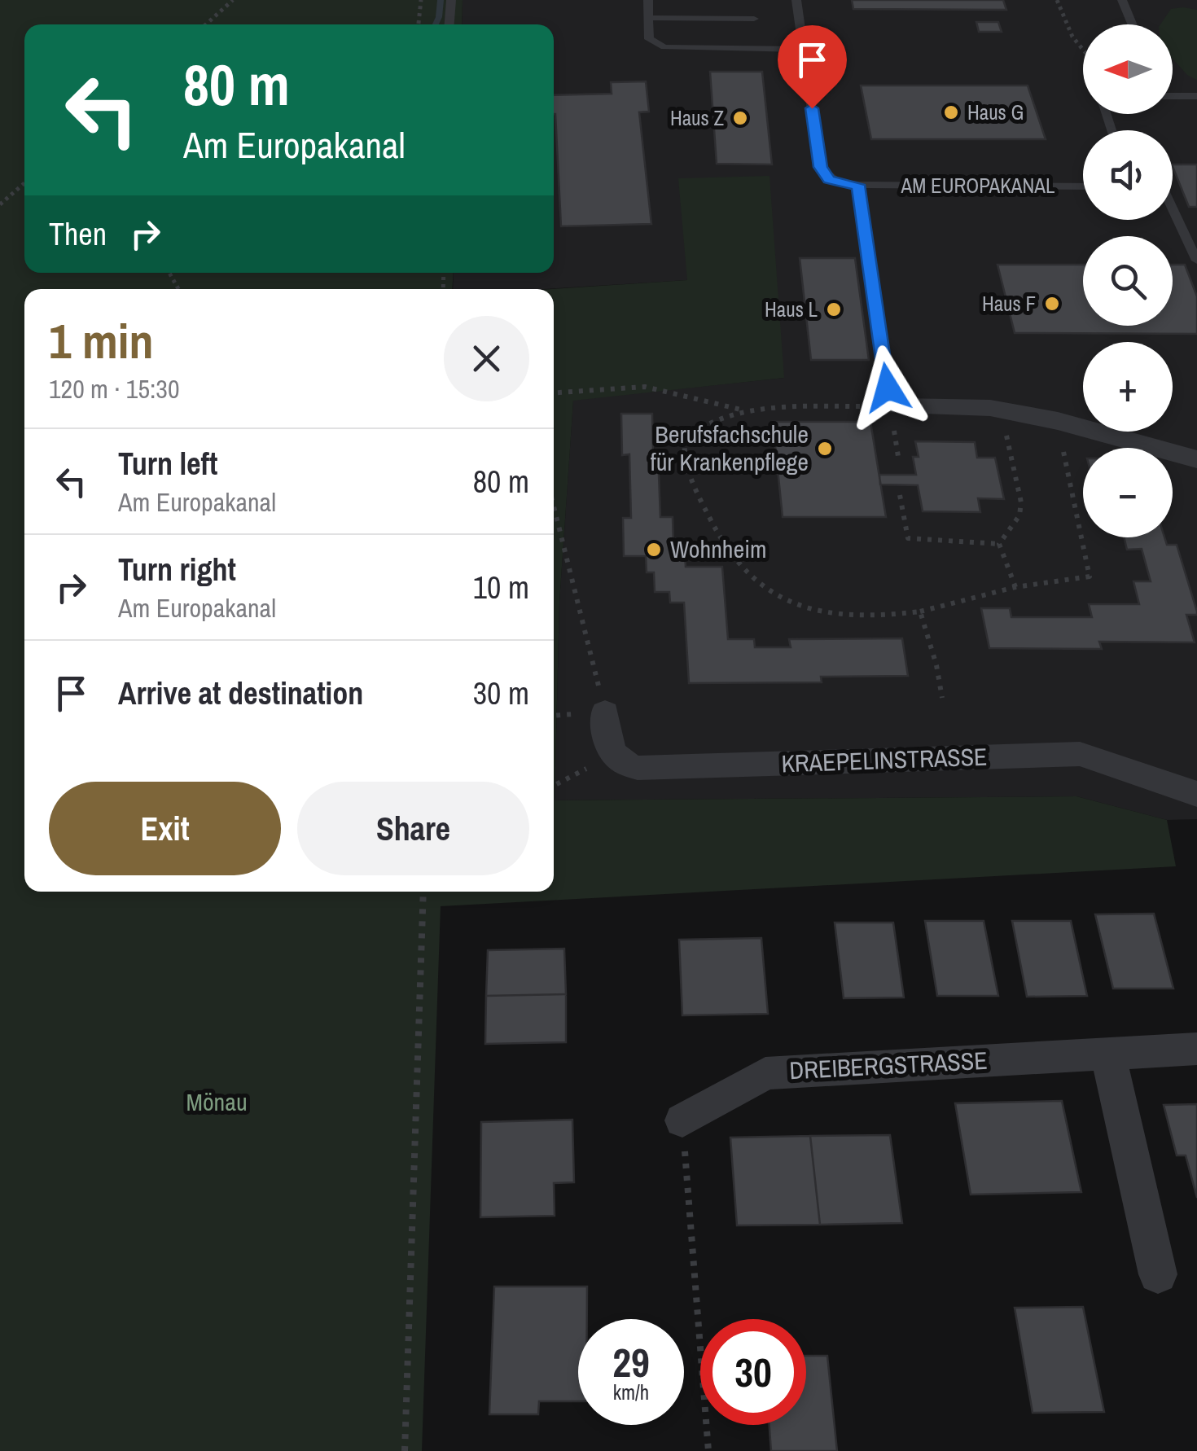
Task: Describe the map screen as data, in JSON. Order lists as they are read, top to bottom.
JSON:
{
  "streets": {
    "street": ["KRAEPELINSTRASSE", "DREIBERGSTRASSE"],
    "lane": ["AM EUROPAKANAL"]
  },
  "parks": ["Mönau"],
  "places": [
    "Haus G",
    "Haus Z",
    "Haus F",
    "Haus L",
    "Berufsfachschule für Krankenpflege",
    "Wohnheim"
  ],
  "north": "left",
  "page": {
    "map_buttons": ["+", "−"],
    "turn": ["80 m", "Am Europakanal"],
    "then": "Then",
    "heading": ["1 min", "120 m · 15:30"],
    "list": [
      {
        "name": "Turn left",
        "note": "Am Europakanal",
        "value": "80 m"
      },
      {
        "name": "Turn right",
        "note": "Am Europakanal",
        "value": "10 m"
      },
      {
        "name": "Arrive at destination",
        "value": "30 m"
      }
    ],
    "buttons": ["Exit", "Share"],
    "speed": "29 km/h",
    "limit": "30"
  }
}
